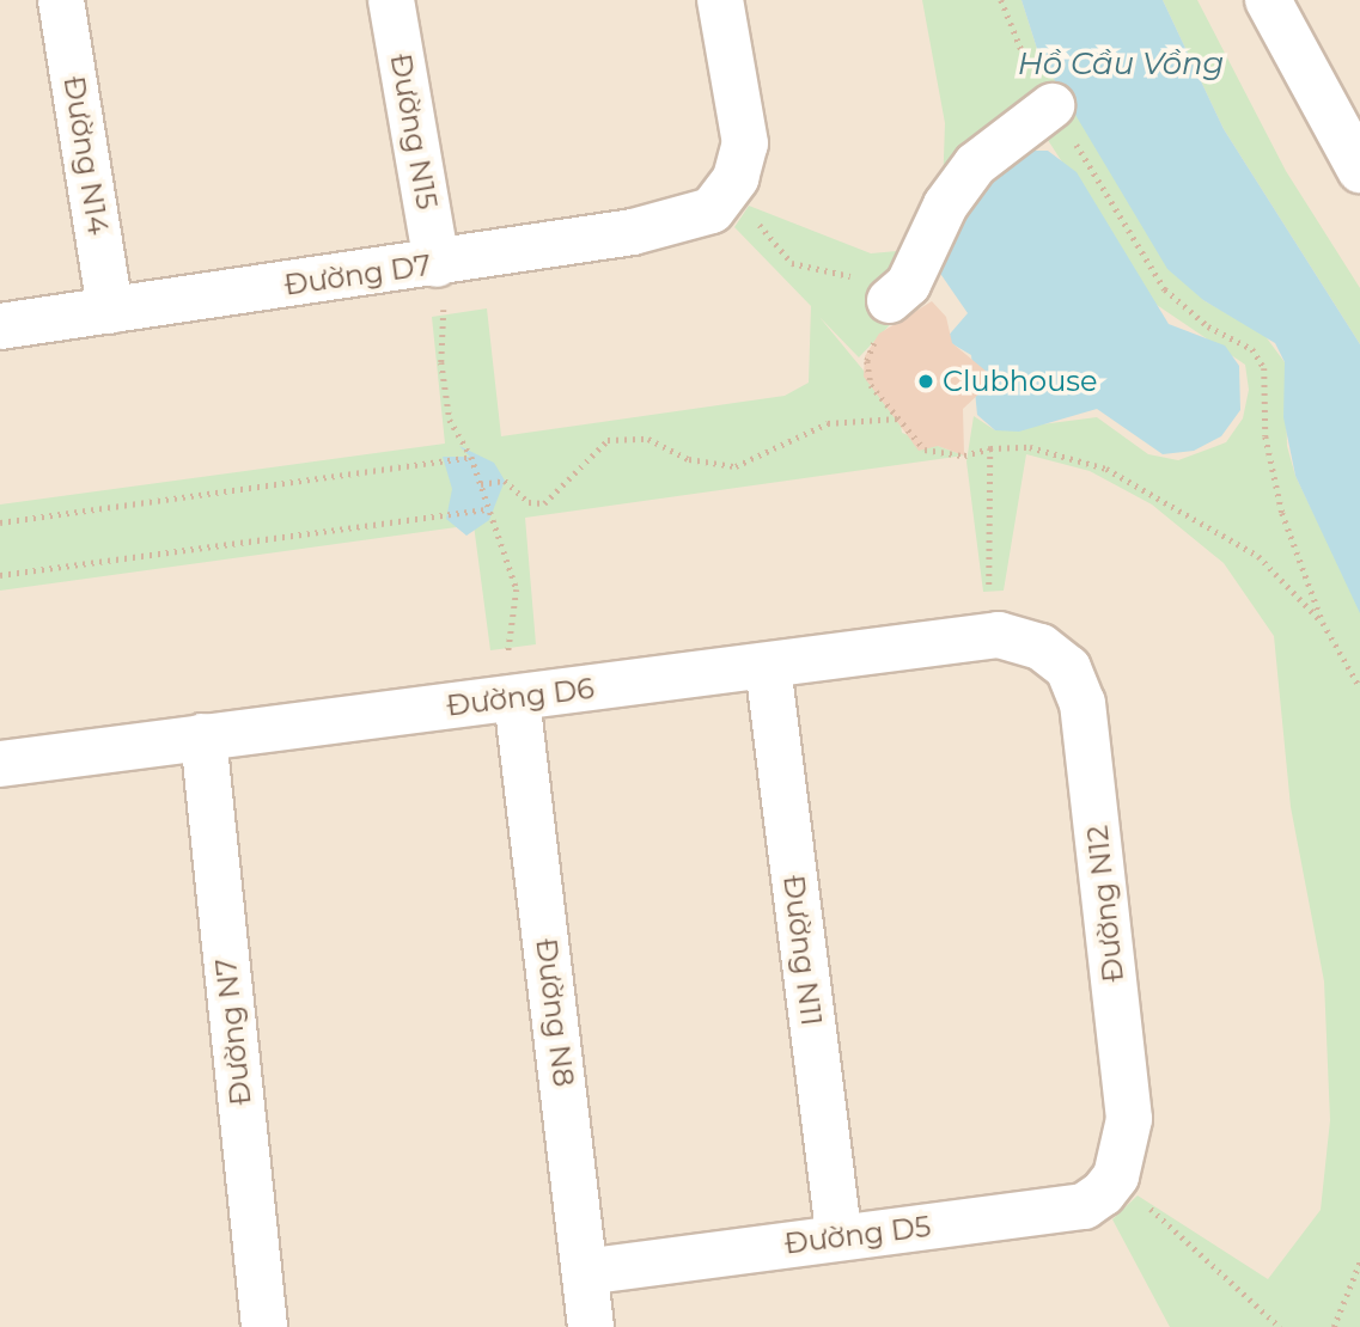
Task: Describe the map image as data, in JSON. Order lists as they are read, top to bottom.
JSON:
{
  "streets": {
    "street": [
      "Đường N15",
      "Đường N14",
      "Đường D7",
      "Đường D6",
      "Đường N12",
      "Đường N11",
      "Đường N8",
      "Đường N7",
      "Đường D5"
    ]
  },
  "crossings": [
    ["Đường N15", "Đường D7"],
    ["Đường N14", "Đường D7"],
    ["Đường D6", "Đường N12"],
    ["Đường D6", "Đường N11"],
    ["Đường D6", "Đường N8"],
    ["Đường D6", "Đường N7"],
    ["Đường N12", "Đường D5"],
    ["Đường N11", "Đường D5"],
    ["Đường N8", "Đường D5"]
  ],
  "water": ["Hồ Cầu Vồng"],
  "places": ["Clubhouse"]
}
